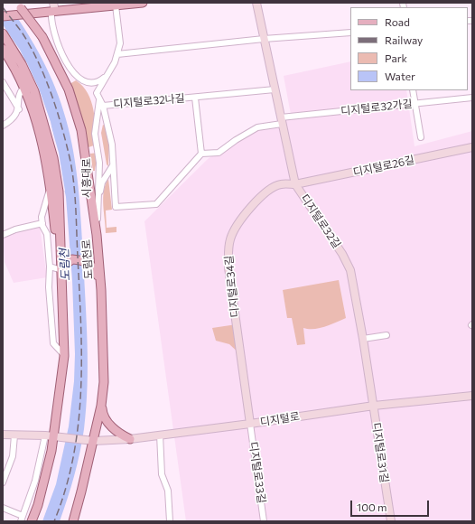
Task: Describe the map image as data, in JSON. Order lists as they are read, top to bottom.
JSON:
{
  "streets": {
    "main road": ["도림천로"],
    "street": [
      "디지털로32나길",
      "디지털로32가길",
      "디지털로26길",
      "시흥대로",
      "디지털로32길",
      "디지털로34길",
      "디지털로",
      "디지털로31길",
      "디지털로33길"
    ]
  },
  "crossings": [
    ["디지털로32나길", "디지털로32가길"],
    ["디지털로32나길", "시흥대로"],
    ["디지털로32나길", "디지털로32길"],
    ["디지털로32가길", "디지털로32길"],
    ["디지털로26길", "디지털로32길"],
    ["디지털로26길", "디지털로34길"],
    ["시흥대로", "도림천로"],
    ["디지털로32길", "디지털로34길"],
    ["디지털로32길", "디지털로"],
    ["디지털로32길", "디지털로31길"],
    ["도림천로", "디지털로"],
    ["디지털로34길", "디지털로"],
    ["디지털로34길", "디지털로33길"],
    ["디지털로", "디지털로31길"],
    ["디지털로", "디지털로33길"]
  ],
  "water": ["도림천"],
  "legend": [
    "Road",
    "Railway",
    "Park",
    "Water"
  ],
  "scale_bar": "100 m"
}
